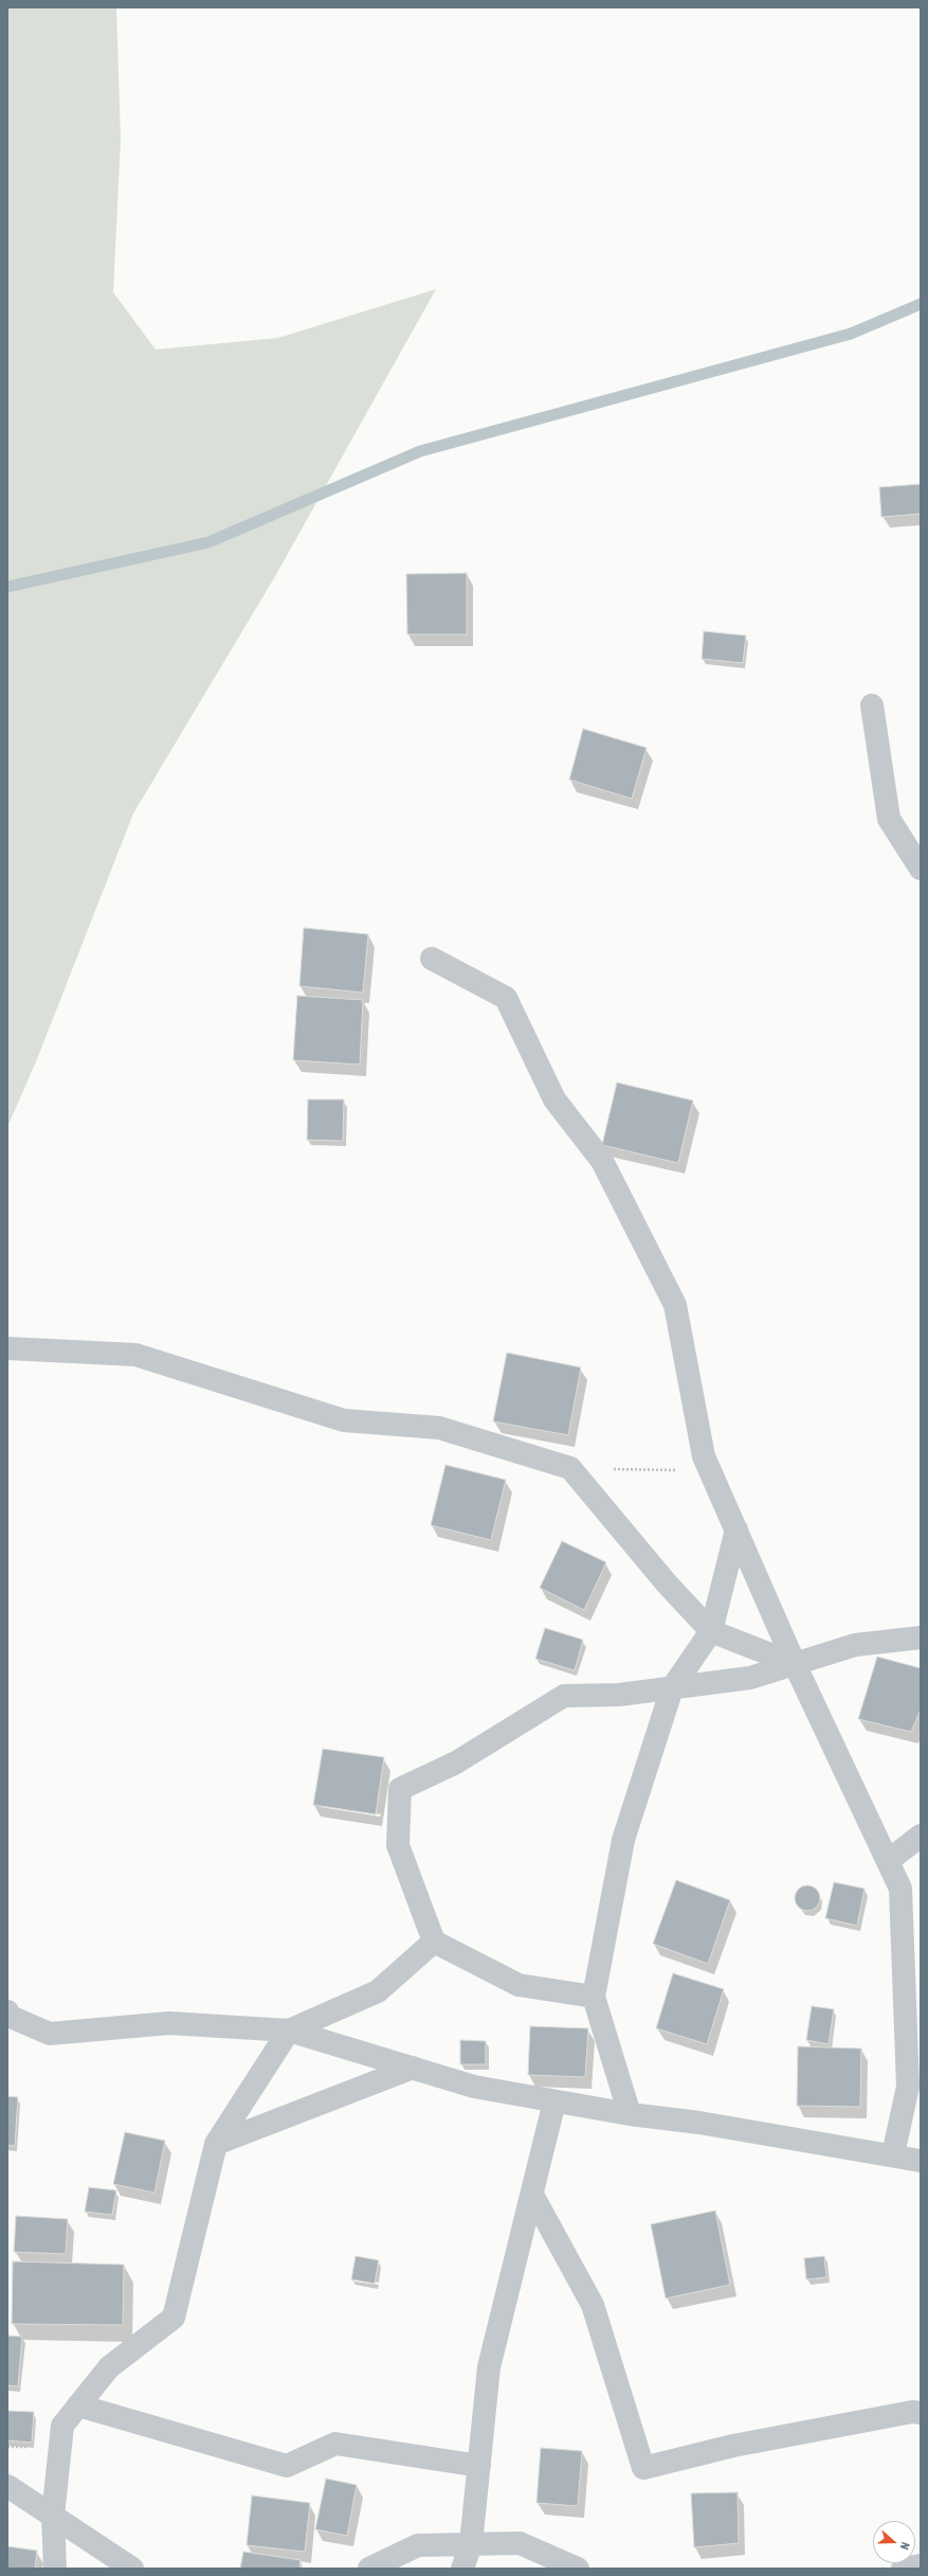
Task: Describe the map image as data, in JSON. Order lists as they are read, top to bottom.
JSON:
{
  "north": "right"
}
